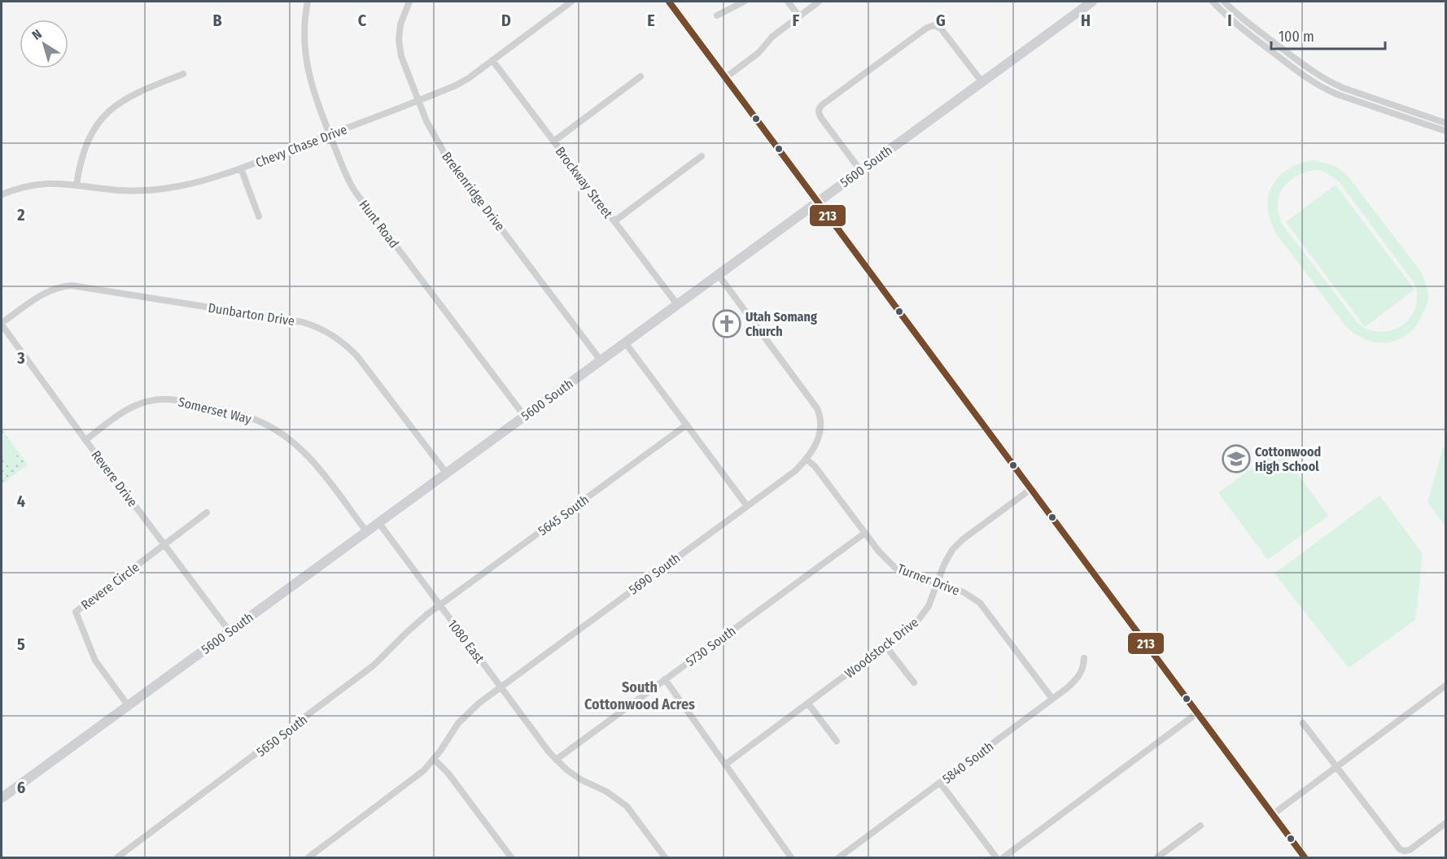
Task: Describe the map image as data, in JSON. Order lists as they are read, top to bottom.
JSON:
{
  "streets": {
    "main road": ["5600 South"],
    "street": [
      "Chevy Chase Drive",
      "Brockway Street",
      "Brekenridge Drive",
      "Hunt Road",
      "Dunbarton Drive",
      "Somerset Way",
      "Revere Drive",
      "5645 South",
      "5690 South",
      "Turner Drive",
      "Revere Circle",
      "1080 East",
      "5730 South",
      "Woodstock Drive",
      "5650 South",
      "5840 South"
    ]
  },
  "crossings": [
    ["Chevy Chase Drive", "Brockway Street"],
    ["Chevy Chase Drive", "Brekenridge Drive"],
    ["Chevy Chase Drive", "Hunt Road"],
    ["5600 South", "Brockway Street"],
    ["5600 South", "Brekenridge Drive"],
    ["5600 South", "Hunt Road"],
    ["5600 South", "Dunbarton Drive"],
    ["5600 South", "Somerset Way"],
    ["5600 South", "Revere Drive"],
    ["5600 South", "5690 South"],
    ["5600 South", "Revere Circle"],
    ["5600 South", "1080 East"],
    ["Dunbarton Drive", "Revere Drive"],
    ["Somerset Way", "Revere Drive"],
    ["Revere Drive", "Revere Circle"],
    ["5645 South", "1080 East"],
    ["5645 South", "5650 South"],
    ["5690 South", "Turner Drive"],
    ["5690 South", "1080 East"],
    ["Turner Drive", "5730 South"],
    ["Turner Drive", "Woodstock Drive"],
    ["Turner Drive", "5840 South"],
    ["1080 East", "5730 South"],
    ["1080 East", "5650 South"]
  ],
  "districts": ["South Cottonwood Acres"],
  "places": {
    "church": ["Utah Somang Church"],
    "school or university": ["Cottonwood High School"]
  },
  "lines": ["transit line 213"],
  "scale_bar": "100 m",
  "north": "top left",
  "grid": {
    "columns": [
      "B",
      "C",
      "D",
      "E",
      "F",
      "G",
      "H",
      "I"
    ],
    "rows": [
      "2",
      "3",
      "4",
      "5",
      "6"
    ]
  }
}
